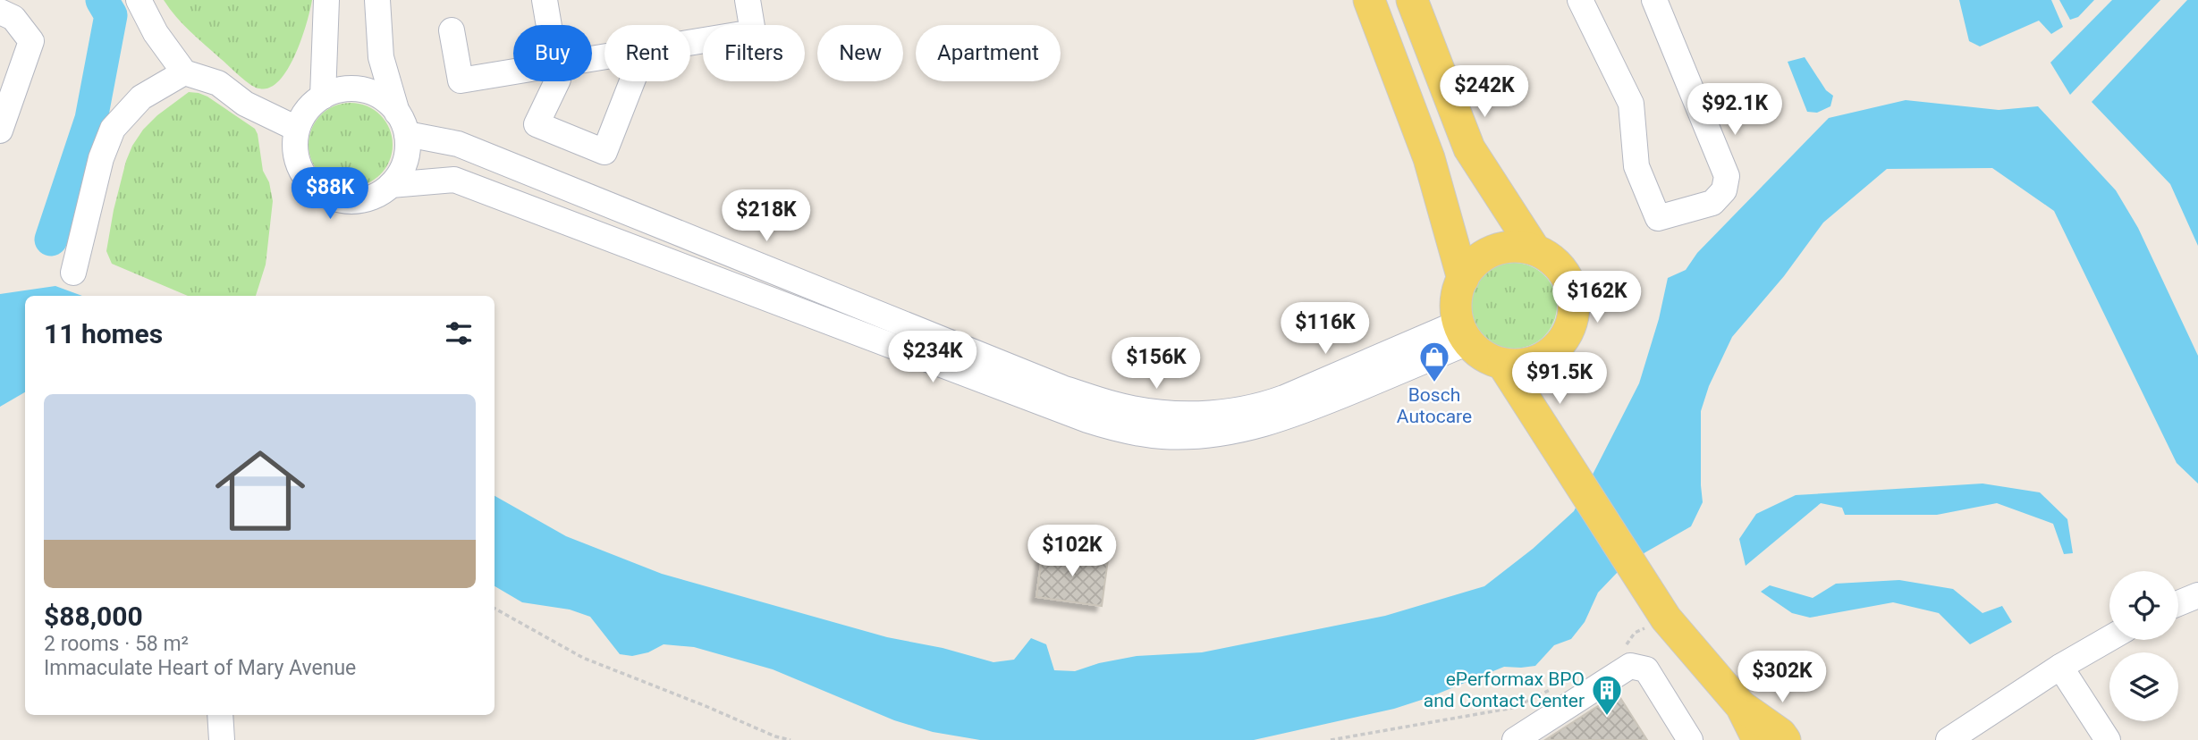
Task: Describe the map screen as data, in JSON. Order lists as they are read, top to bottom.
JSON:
{
  "places": {
    "shop": ["Bosch Autocare"],
    "building": ["ePerformax BPO and Contact Center"]
  },
  "page": {
    "chip": [
      "Buy",
      "Rent",
      "Filters",
      "New",
      "Apartment"
    ],
    "price": [
      "$242K",
      "$92.1K",
      "$88K",
      "$218K",
      "$162K",
      "$116K",
      "$234K",
      "$156K",
      "$91.5K",
      "$102K",
      "$302K"
    ],
    "heading": "11 homes",
    "list": [
      {
        "name": "$88,000",
        "note": "2 rooms · 58 m² · Immaculate Heart of Mary Avenue"
      }
    ]
  }
}
